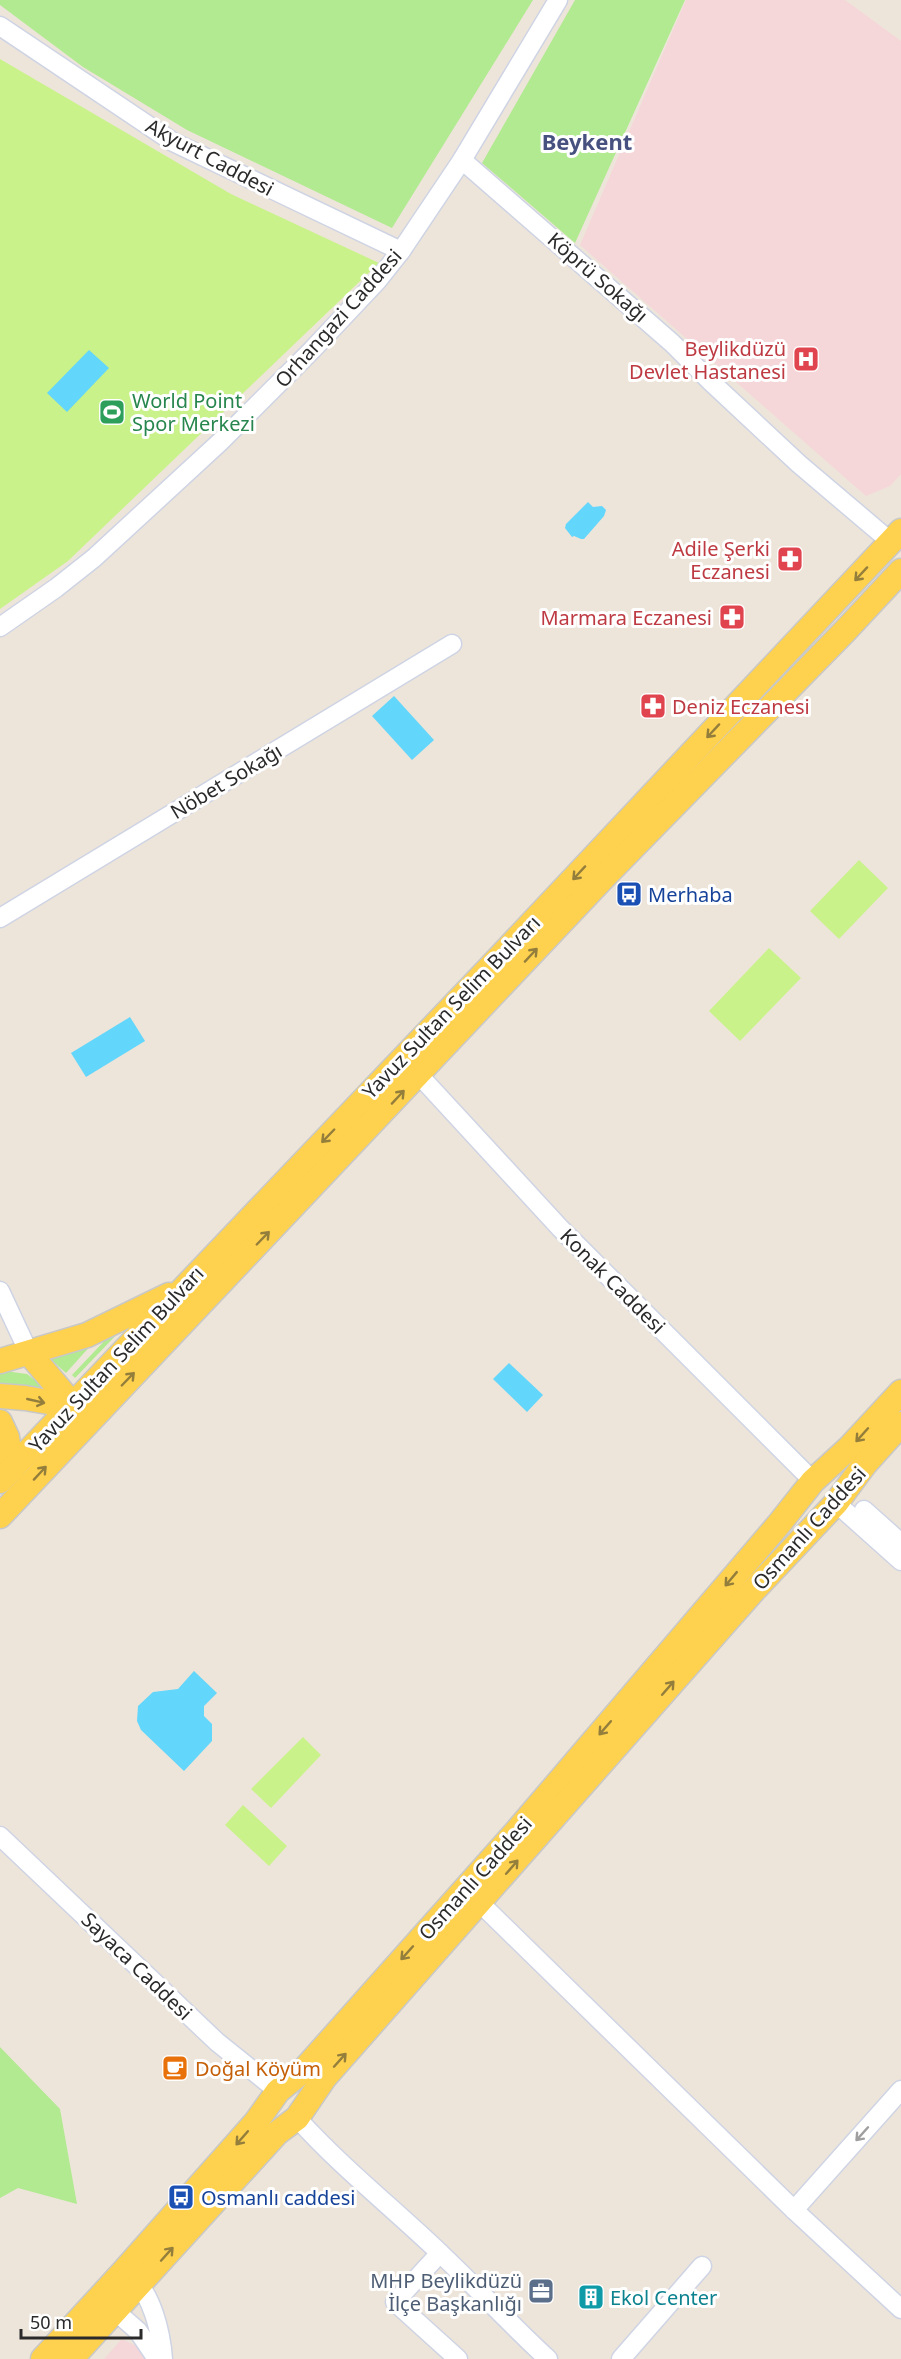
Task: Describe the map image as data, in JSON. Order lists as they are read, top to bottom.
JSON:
{
  "streets": {
    "main road": ["Yavuz Sultan Selim Bulvarı", "Osmanlı Caddesi"],
    "street": [
      "Akyurt Caddesi",
      "Köprü Sokağı",
      "Orhangazi Caddesi",
      "Nöbet Sokağı",
      "Konak Caddesi",
      "Sayaca Caddesi"
    ]
  },
  "crossings": [
    ["Akyurt Caddesi", "Orhangazi Caddesi"],
    ["Köprü Sokağı", "Orhangazi Caddesi"],
    ["Köprü Sokağı", "Yavuz Sultan Selim Bulvarı"],
    ["Yavuz Sultan Selim Bulvarı", "Konak Caddesi"],
    ["Konak Caddesi", "Osmanlı Caddesi"],
    ["Osmanlı Caddesi", "Sayaca Caddesi"]
  ],
  "districts": ["Beykent"],
  "places": {
    "hospital": ["Beylikdüzü Devlet Hastanesi"],
    "sports": ["World Point Spor Merkezi"],
    "pharmacy": ["Adile Şerki Eczanesi", "Marmara Eczanesi", "Deniz Eczanesi"],
    "bus stop": ["Merhaba", "Osmanlı caddesi"],
    "cafe": ["Doğal Köyüm"],
    "office": ["MHP Beylikdüzü İlçe Başkanlığı"],
    "building": ["Ekol Center"]
  },
  "scale_bar": "50 m"
}
